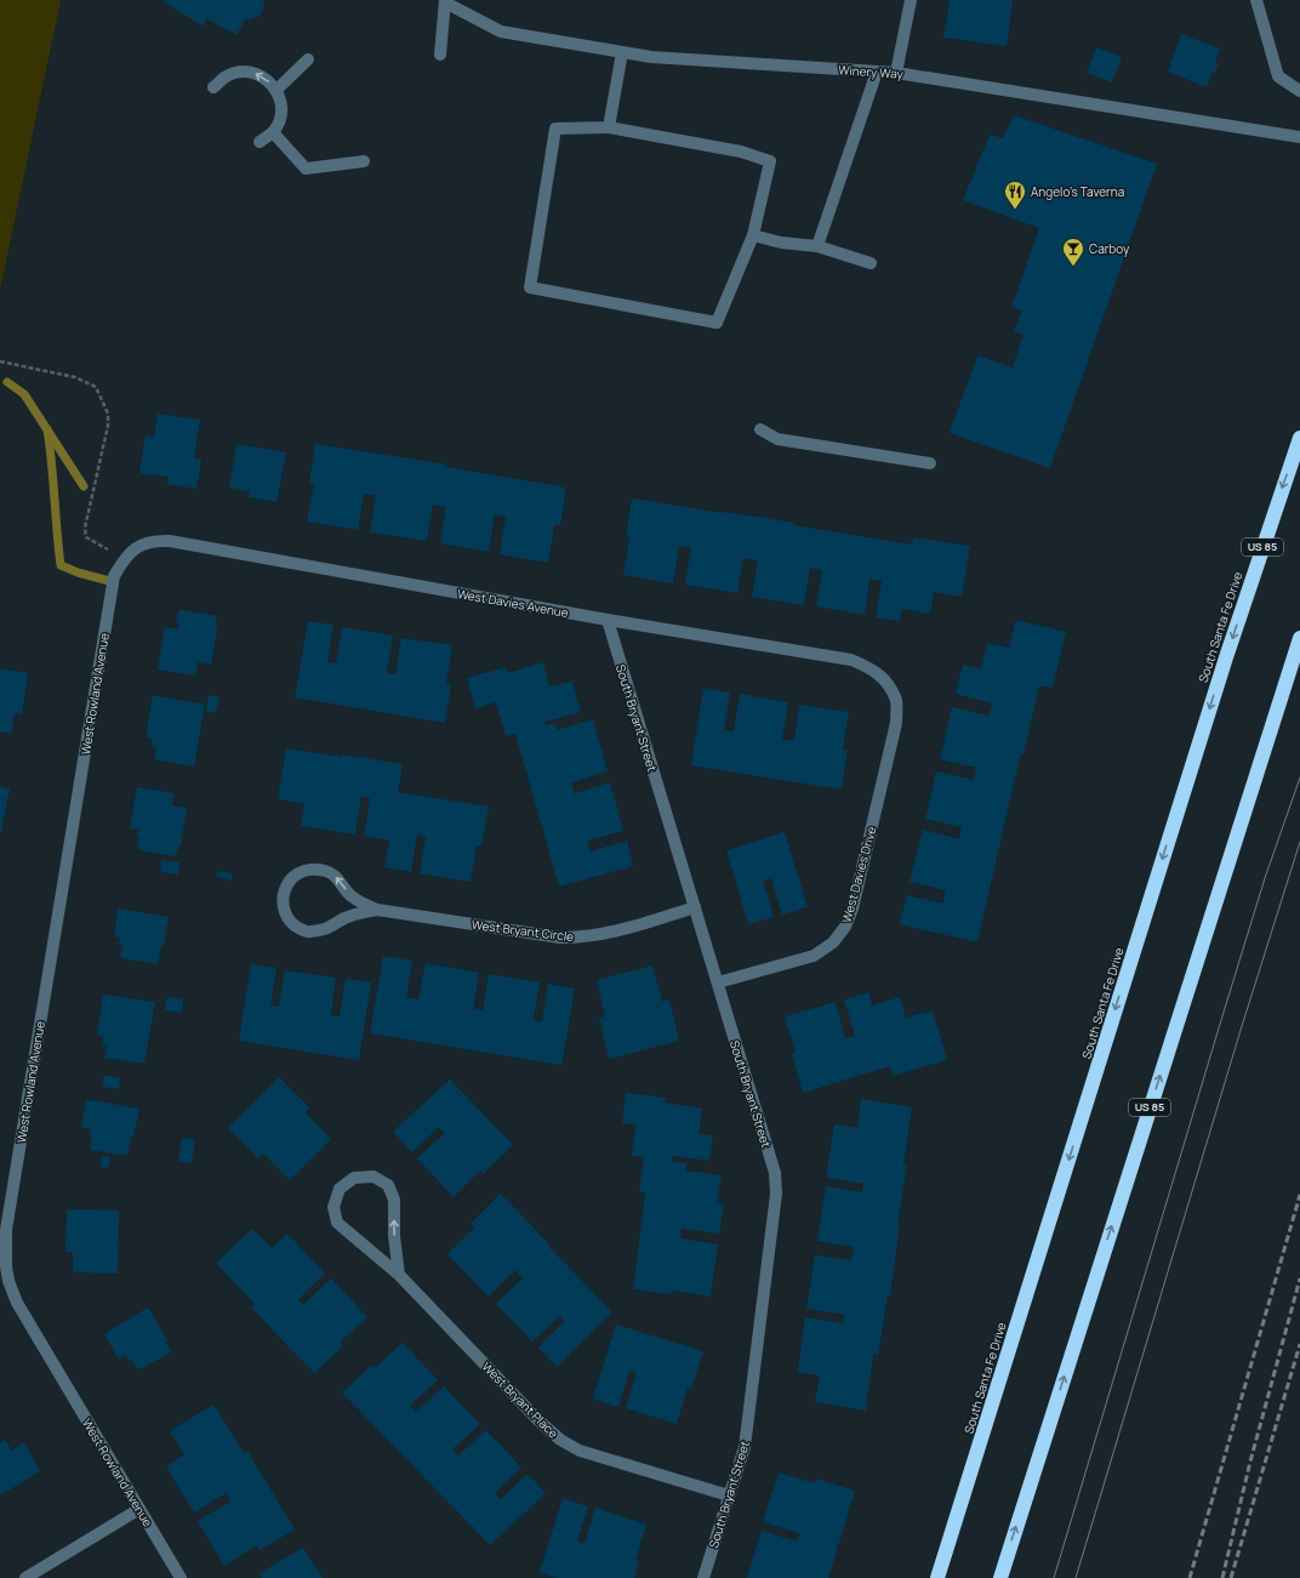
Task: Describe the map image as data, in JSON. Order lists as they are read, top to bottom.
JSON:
{
  "streets": {
    "highway": ["US 85", "South Santa Fe Drive"],
    "street": [
      "Winery Way",
      "West Davies Avenue",
      "West Rowland Avenue",
      "South Bryant Street",
      "West Davies Drive",
      "West Bryant Circle",
      "West Bryant Place"
    ]
  },
  "crossings": [
    ["West Davies Avenue", "West Rowland Avenue"],
    ["West Davies Avenue", "South Bryant Street"],
    ["West Davies Avenue", "West Davies Drive"],
    ["South Bryant Street", "West Davies Drive"],
    ["South Bryant Street", "West Bryant Circle"],
    ["South Bryant Street", "West Bryant Place"]
  ],
  "places": {
    "restaurant": ["Angelo's Taverna"],
    "bar": ["Carboy"]
  }
}
